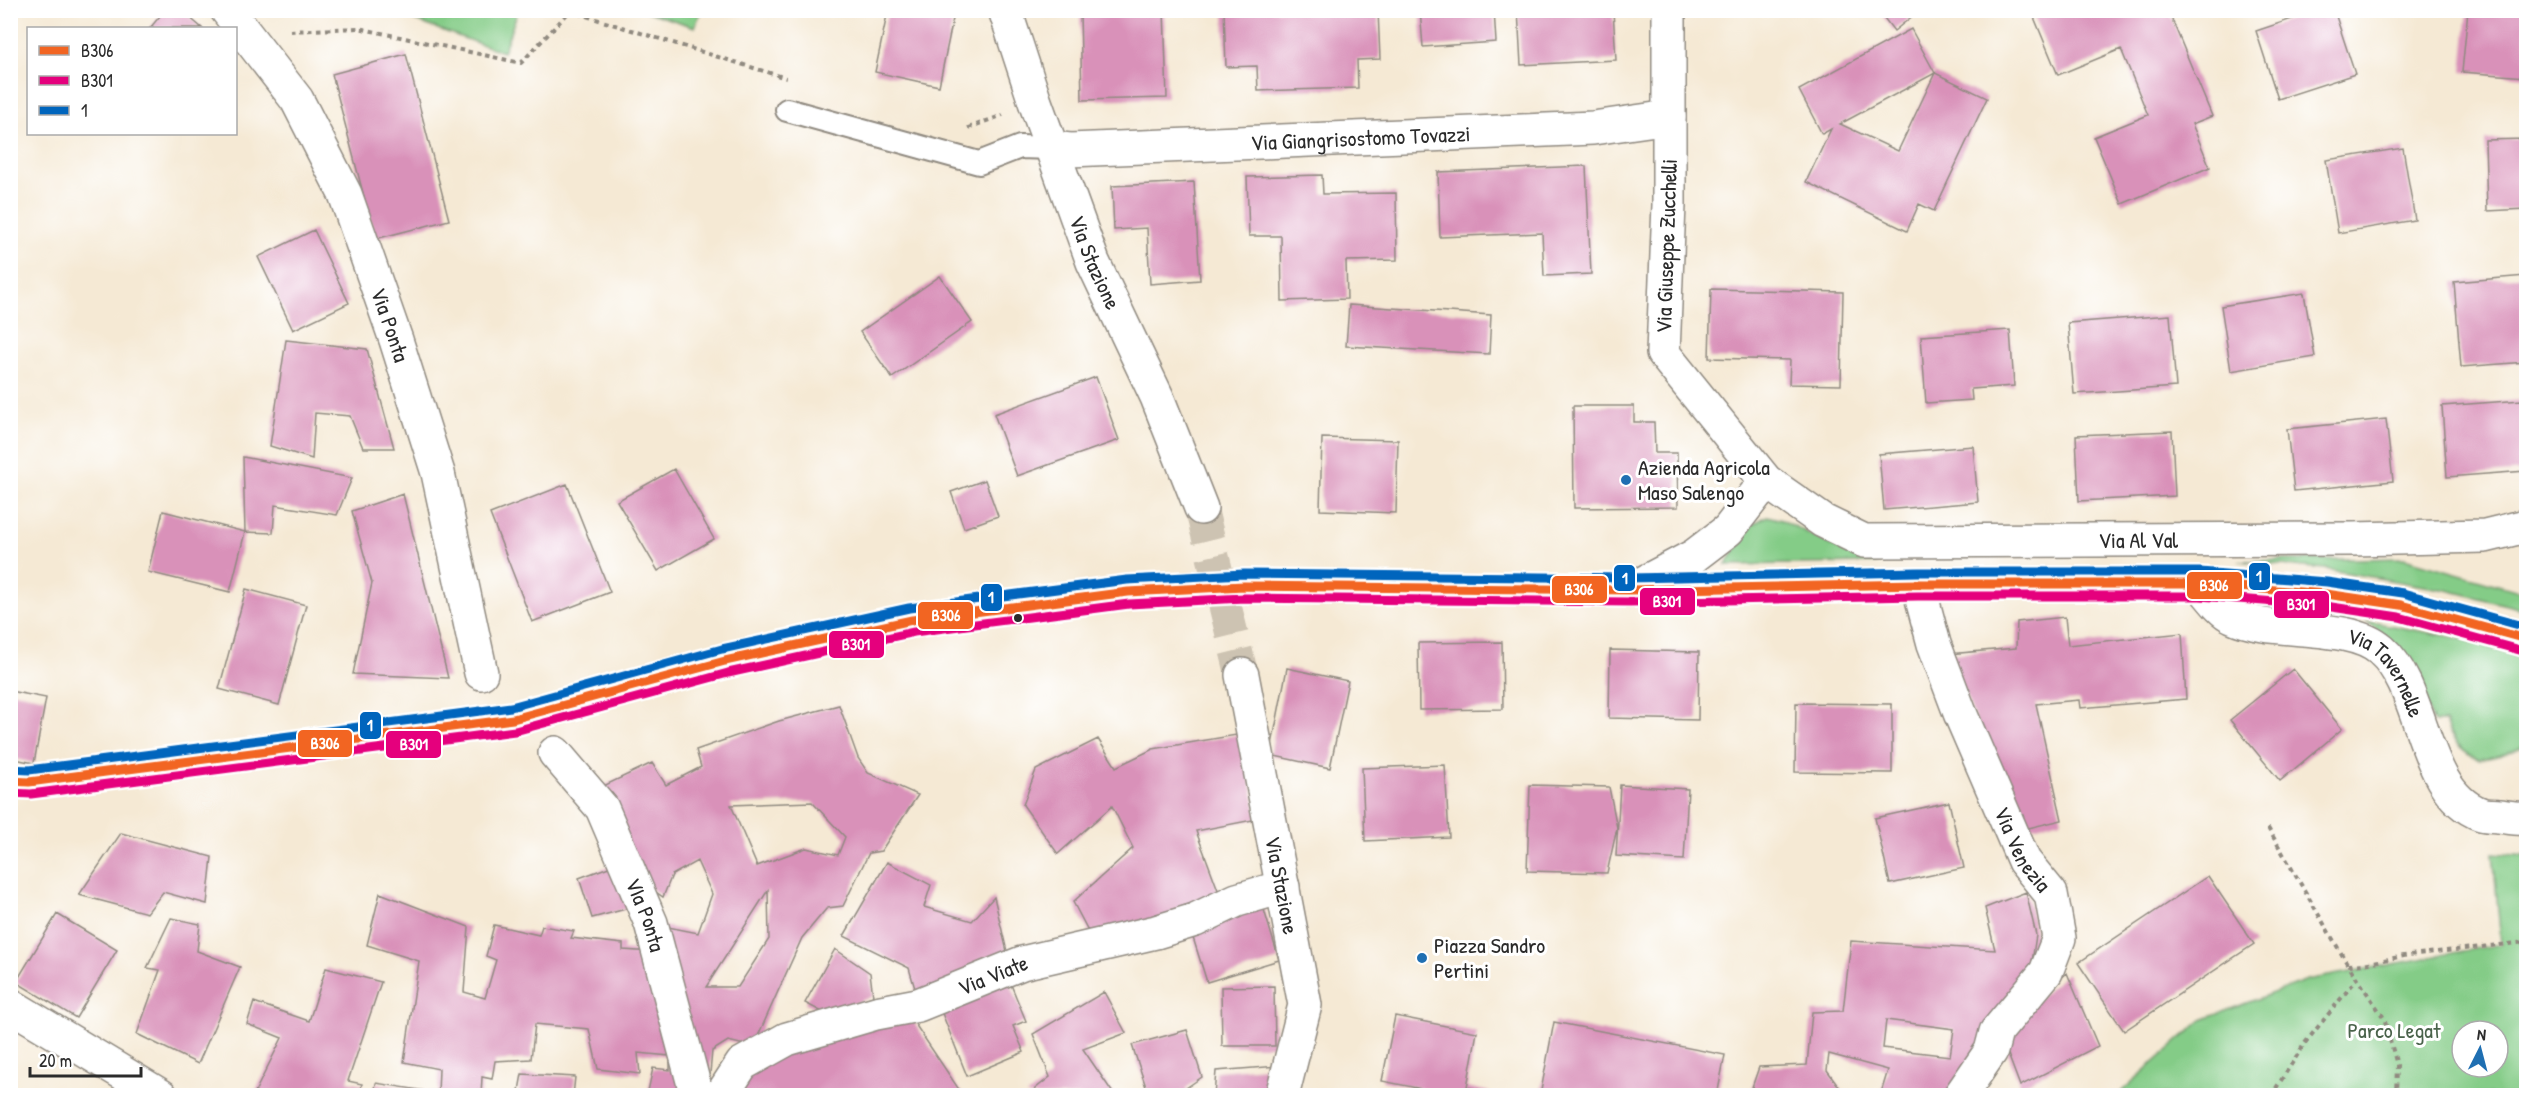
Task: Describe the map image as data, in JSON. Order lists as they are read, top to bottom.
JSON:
{
  "streets": {
    "street": [
      "Via Giangrisostomo Tovazzi",
      "Via Giuseppe Zucchelli",
      "Via Stazione",
      "Via Ponta",
      "Via Al Val",
      "Via Tavernelle",
      "Via Venezia",
      "VIa Ponta",
      "Via Viate"
    ]
  },
  "crossings": [
    ["Via Giangrisostomo Tovazzi", "Via Giuseppe Zucchelli"],
    ["Via Giangrisostomo Tovazzi", "Via Stazione"],
    ["Via Giuseppe Zucchelli", "Via Al Val"],
    ["Via Stazione", "Via Viate"]
  ],
  "parks": ["Parco Legat"],
  "places": ["Azienda Agricola Maso Salengo", "Piazza Sandro Pertini"],
  "lines": ["transit line 1", "transit line B306", "transit line B301"],
  "legend": ["B306", "B301", "1"],
  "scale_bar": "20 m",
  "north": "top"
}
